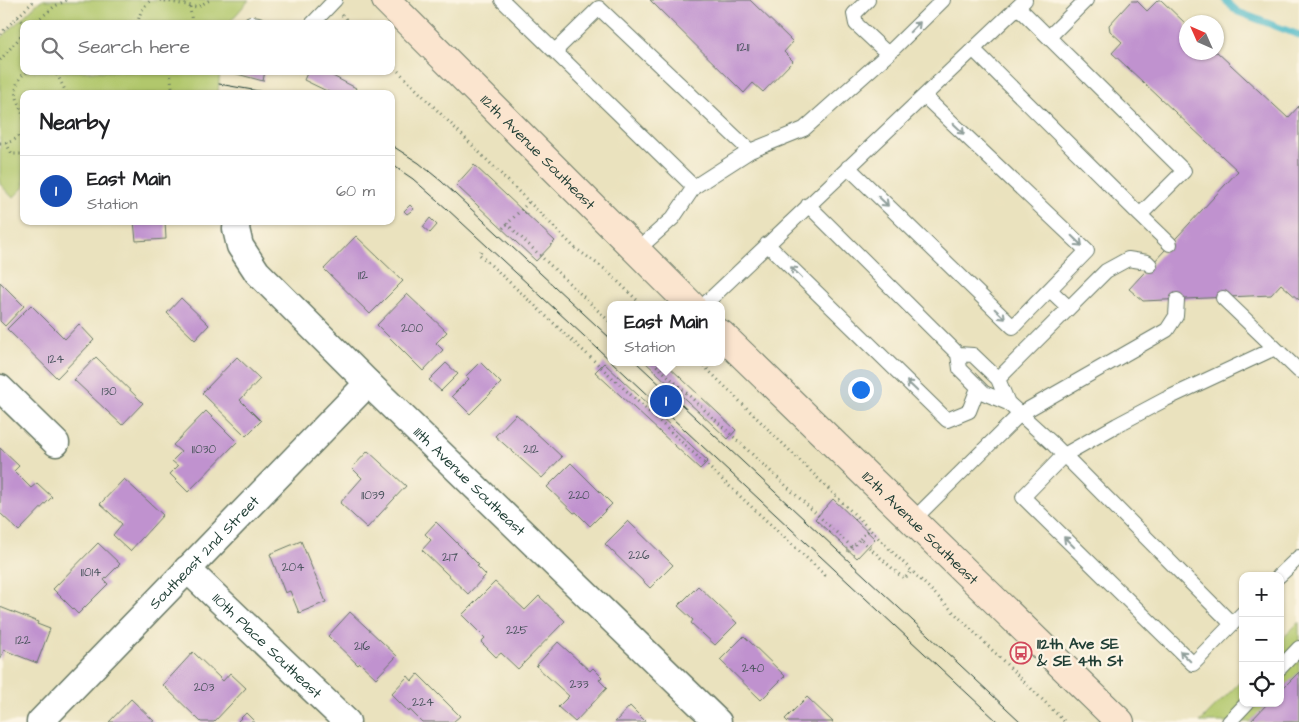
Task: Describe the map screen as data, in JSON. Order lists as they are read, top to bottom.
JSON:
{
  "streets": {
    "main road": ["112th Avenue Southeast"],
    "street": ["111th Avenue Southeast", "Southeast 2nd Street", "110th Place Southeast"]
  },
  "crossings": [
    ["111th Avenue Southeast", "Southeast 2nd Street"],
    ["Southeast 2nd Street", "110th Place Southeast"]
  ],
  "places": {
    "bus stop": ["112th Ave SE & SE 4th St"]
  },
  "house_numbers": [
    "11211",
    "112",
    "200",
    "124",
    "130",
    "11030",
    "212",
    "11039",
    "220",
    "226",
    "217",
    "204",
    "11014",
    "225",
    "122",
    "216",
    "240",
    "233",
    "203",
    "224"
  ],
  "north": "top left",
  "page": {
    "search": "Search here",
    "heading": "Nearby",
    "list": [
      {
        "mark": "1",
        "name": "East Main",
        "note": "Station",
        "value": "60 m"
      }
    ],
    "popup": ["East Main", "Station"],
    "pins": "1",
    "map_buttons": ["+", "−"]
  }
}
